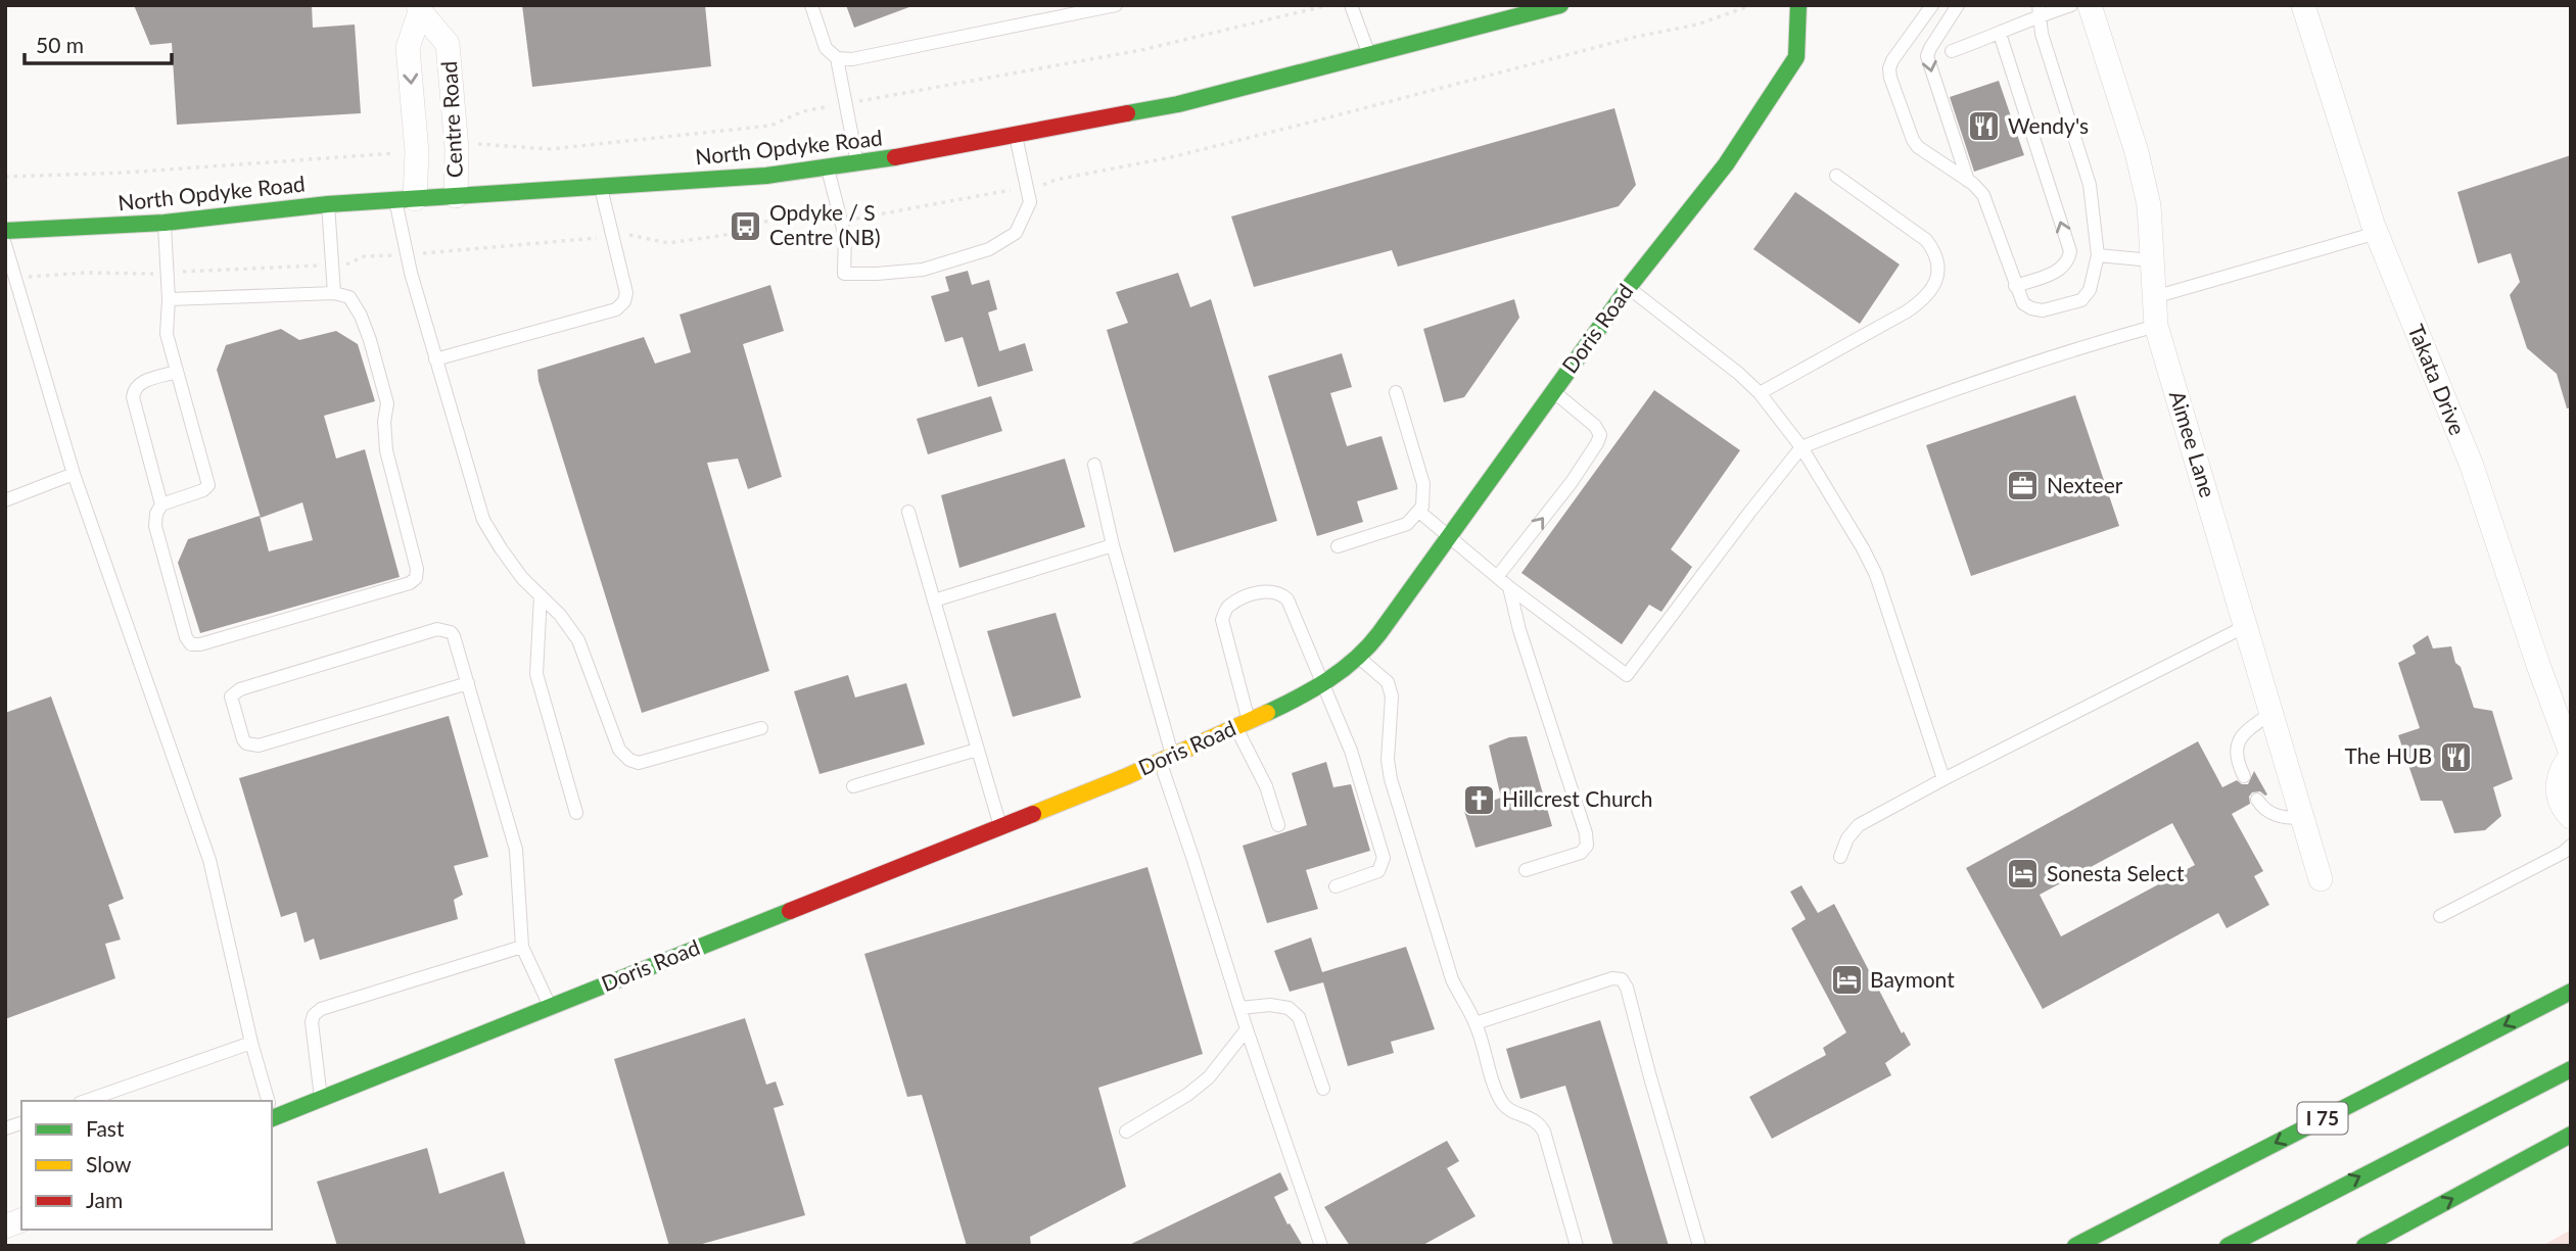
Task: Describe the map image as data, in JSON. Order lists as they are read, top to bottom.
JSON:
{
  "streets": {
    "main road": ["North Opdyke Road", "Doris Road", "I 75"],
    "street": ["Centre Road", "Takata Drive", "Aimee Lane"]
  },
  "crossings": [
    ["Centre Road", "North Opdyke Road"]
  ],
  "places": {
    "restaurant": ["Wendy's", "The HUB"],
    "bus stop": ["Opdyke / S Centre (NB)"],
    "office": ["Nexteer"],
    "church": ["Hillcrest Church"],
    "hotel": ["Sonesta Select", "Baymont"]
  },
  "legend": ["Fast", "Slow", "Jam"],
  "scale_bar": "50 m"
}
